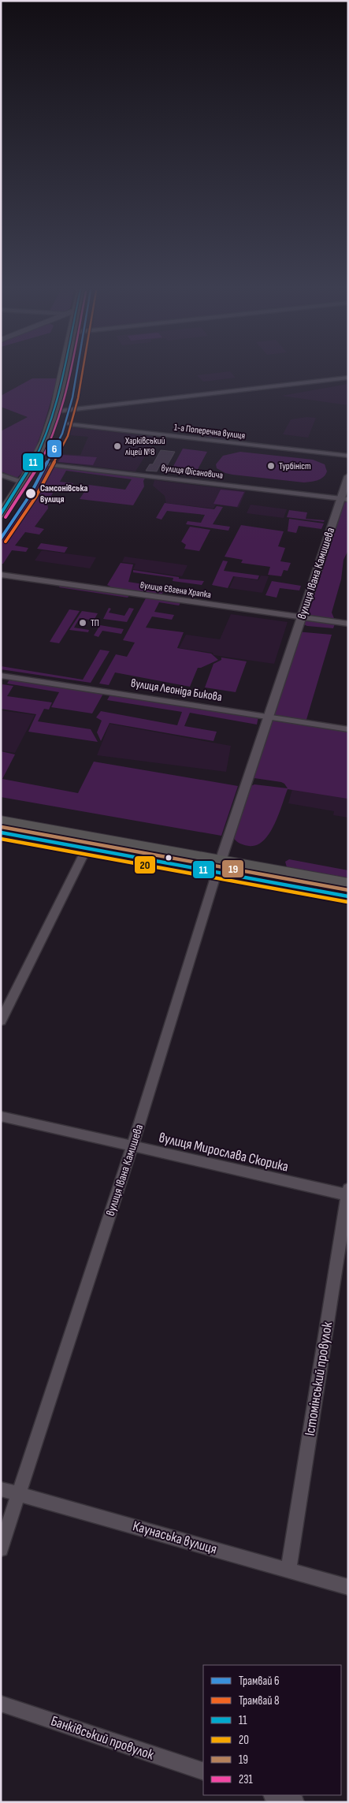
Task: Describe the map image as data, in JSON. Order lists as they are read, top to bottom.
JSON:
{
  "streets": {
    "street": [
      "1-а Поперечна вулиця",
      "вулиця Фісановича",
      "вулиця Івана Камишева",
      "вулиця Євгена Храпка",
      "вулиця Леоніда Бикова",
      "вулиця Мирослава Скорика",
      "Істомінський провулок",
      "Каунаська вулиця",
      "Банківський провулок"
    ]
  },
  "crossings": [
    ["вулиця Фісановича", "вулиця Івана Камишева"],
    ["вулиця Івана Камишева", "вулиця Євгена Храпка"],
    ["вулиця Івана Камишева", "вулиця Леоніда Бикова"],
    ["вулиця Івана Камишева", "вулиця Мирослава Скорика"],
    ["вулиця Івана Камишева", "Каунаська вулиця"],
    ["вулиця Мирослава Скорика", "Істомінський провулок"],
    ["Істомінський провулок", "Каунаська вулиця"]
  ],
  "places": [
    "Харківський ліцей №8",
    "Турбініст",
    "Самсонівська вулиця",
    "ТП"
  ],
  "lines": [
    "tram line 6",
    "tram line 8",
    "transit line 11",
    "transit line 231",
    "transit line 19",
    "transit line 20"
  ],
  "legend": [
    "Трамвай 6",
    "Трамвай 8",
    "11",
    "20",
    "19",
    "231"
  ]
}
